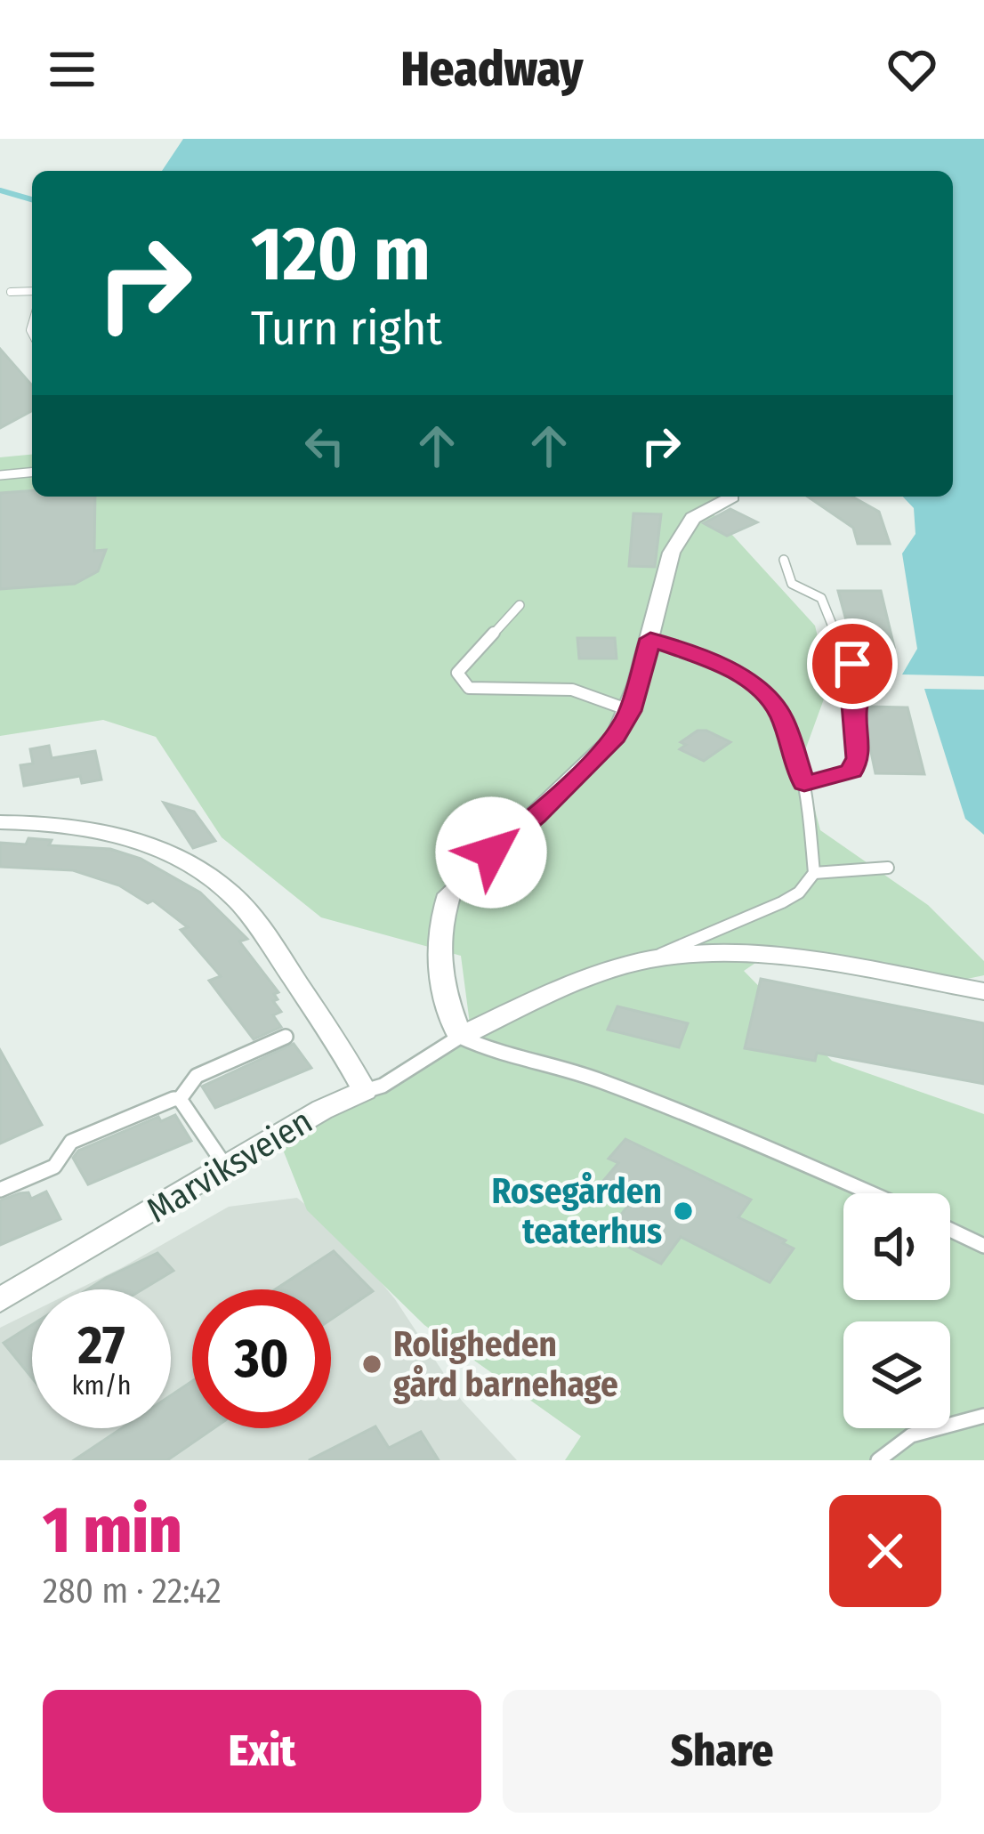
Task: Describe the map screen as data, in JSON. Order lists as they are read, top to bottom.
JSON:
{
  "streets": {
    "street": ["Marviksveien"]
  },
  "places": ["Rosegården teaterhus", "Roligheden gård barnehage"],
  "page": {
    "header": "Headway",
    "turn": ["120 m", "Turn right"],
    "speed": "27 km/h",
    "limit": "30",
    "heading": ["1 min", "280 m · 22:42"],
    "buttons": ["Exit", "Share"]
  }
}
